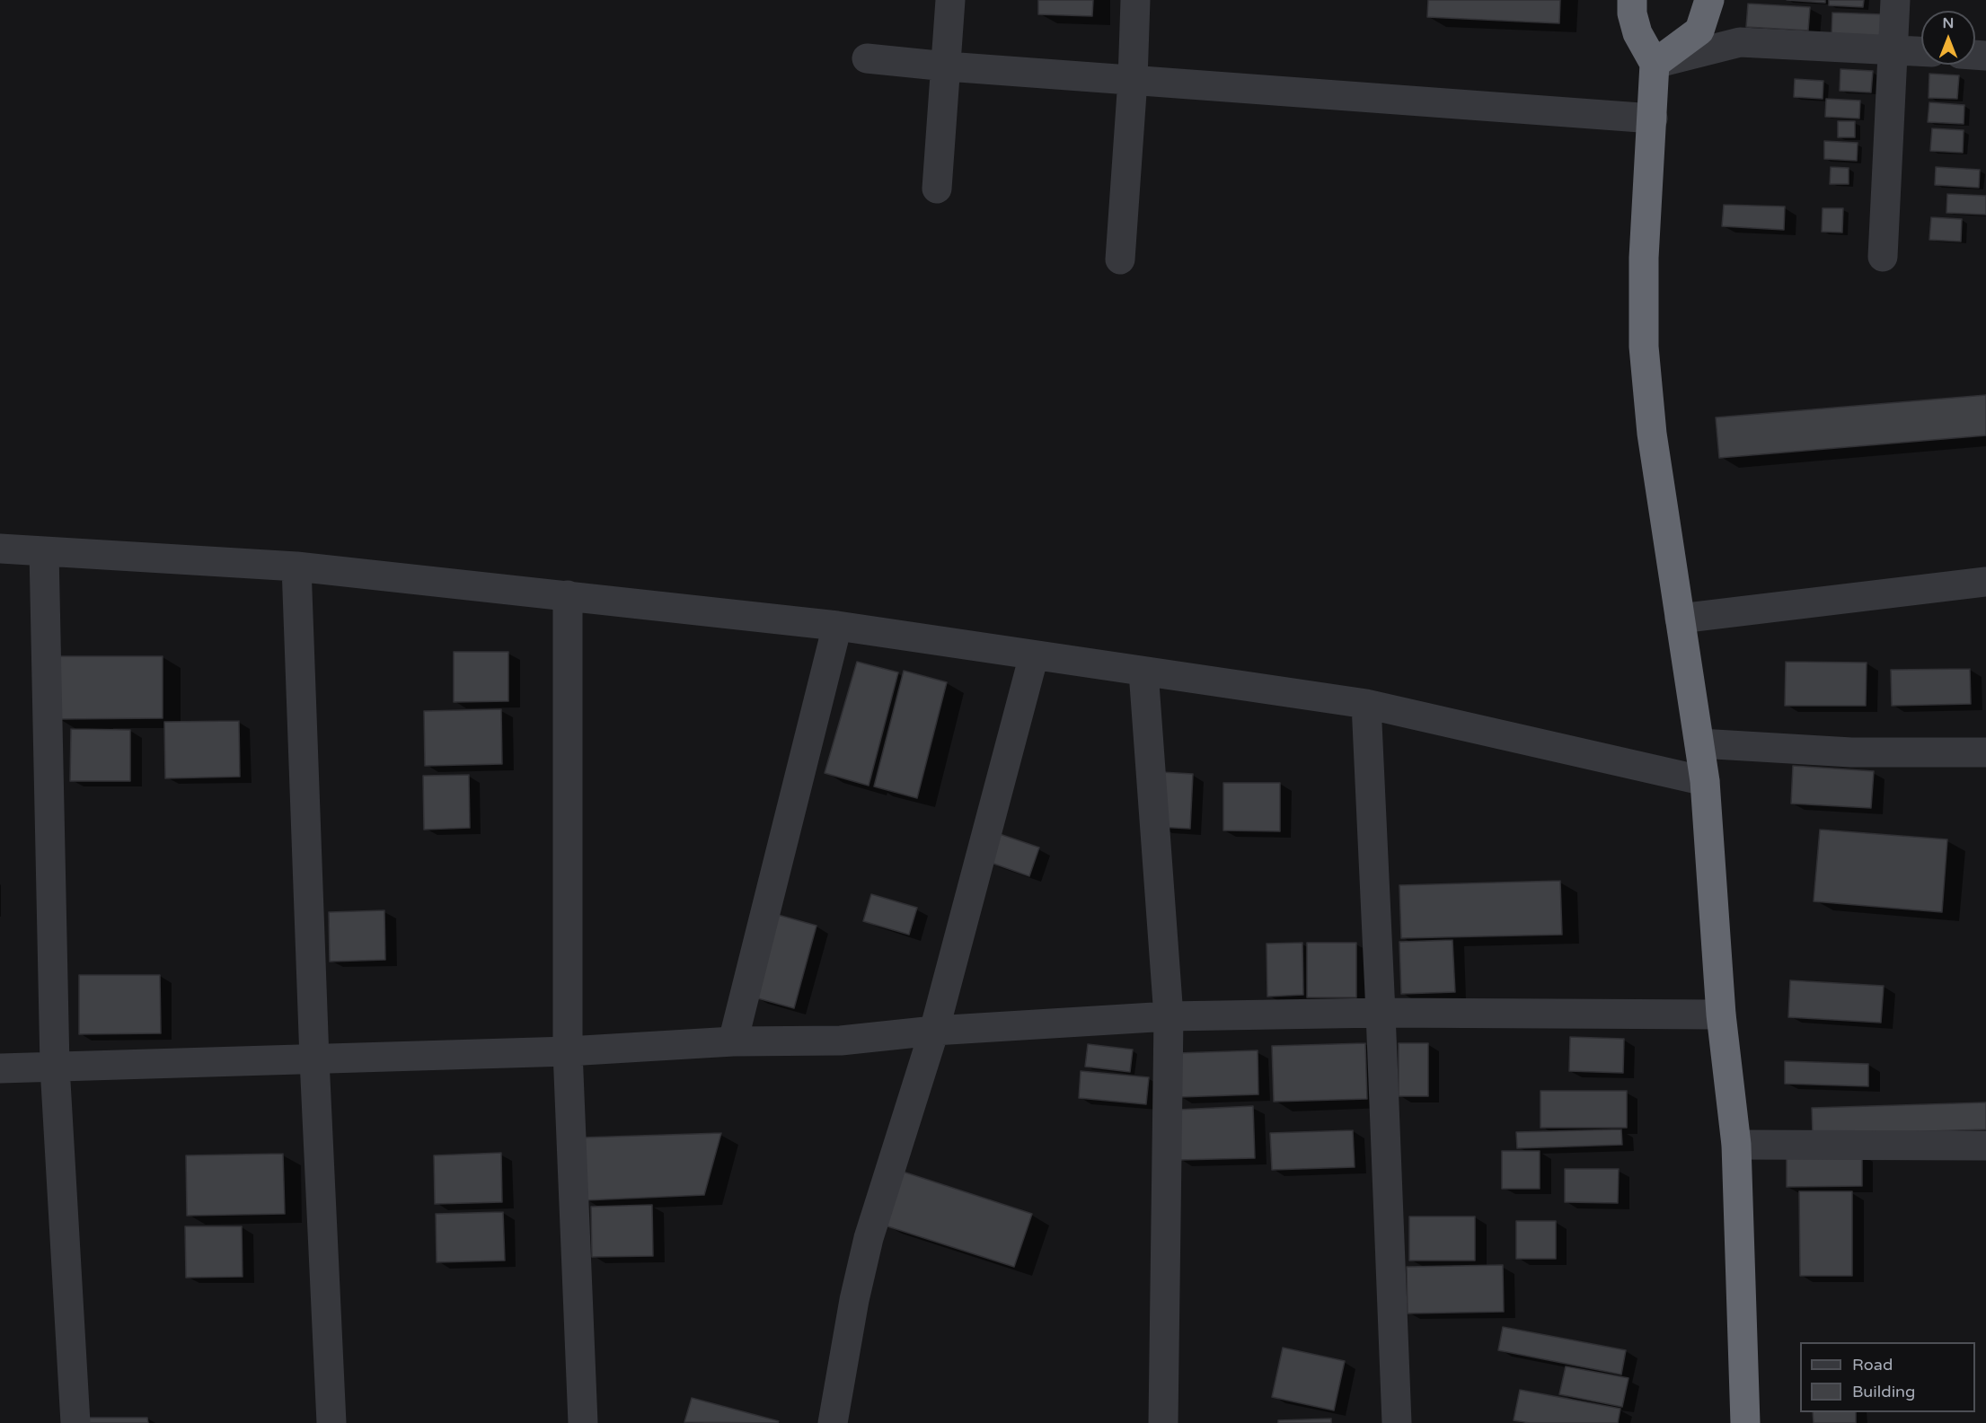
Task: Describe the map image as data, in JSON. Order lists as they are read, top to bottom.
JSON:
{
  "legend": ["Road", "Building"],
  "north": "top"
}
